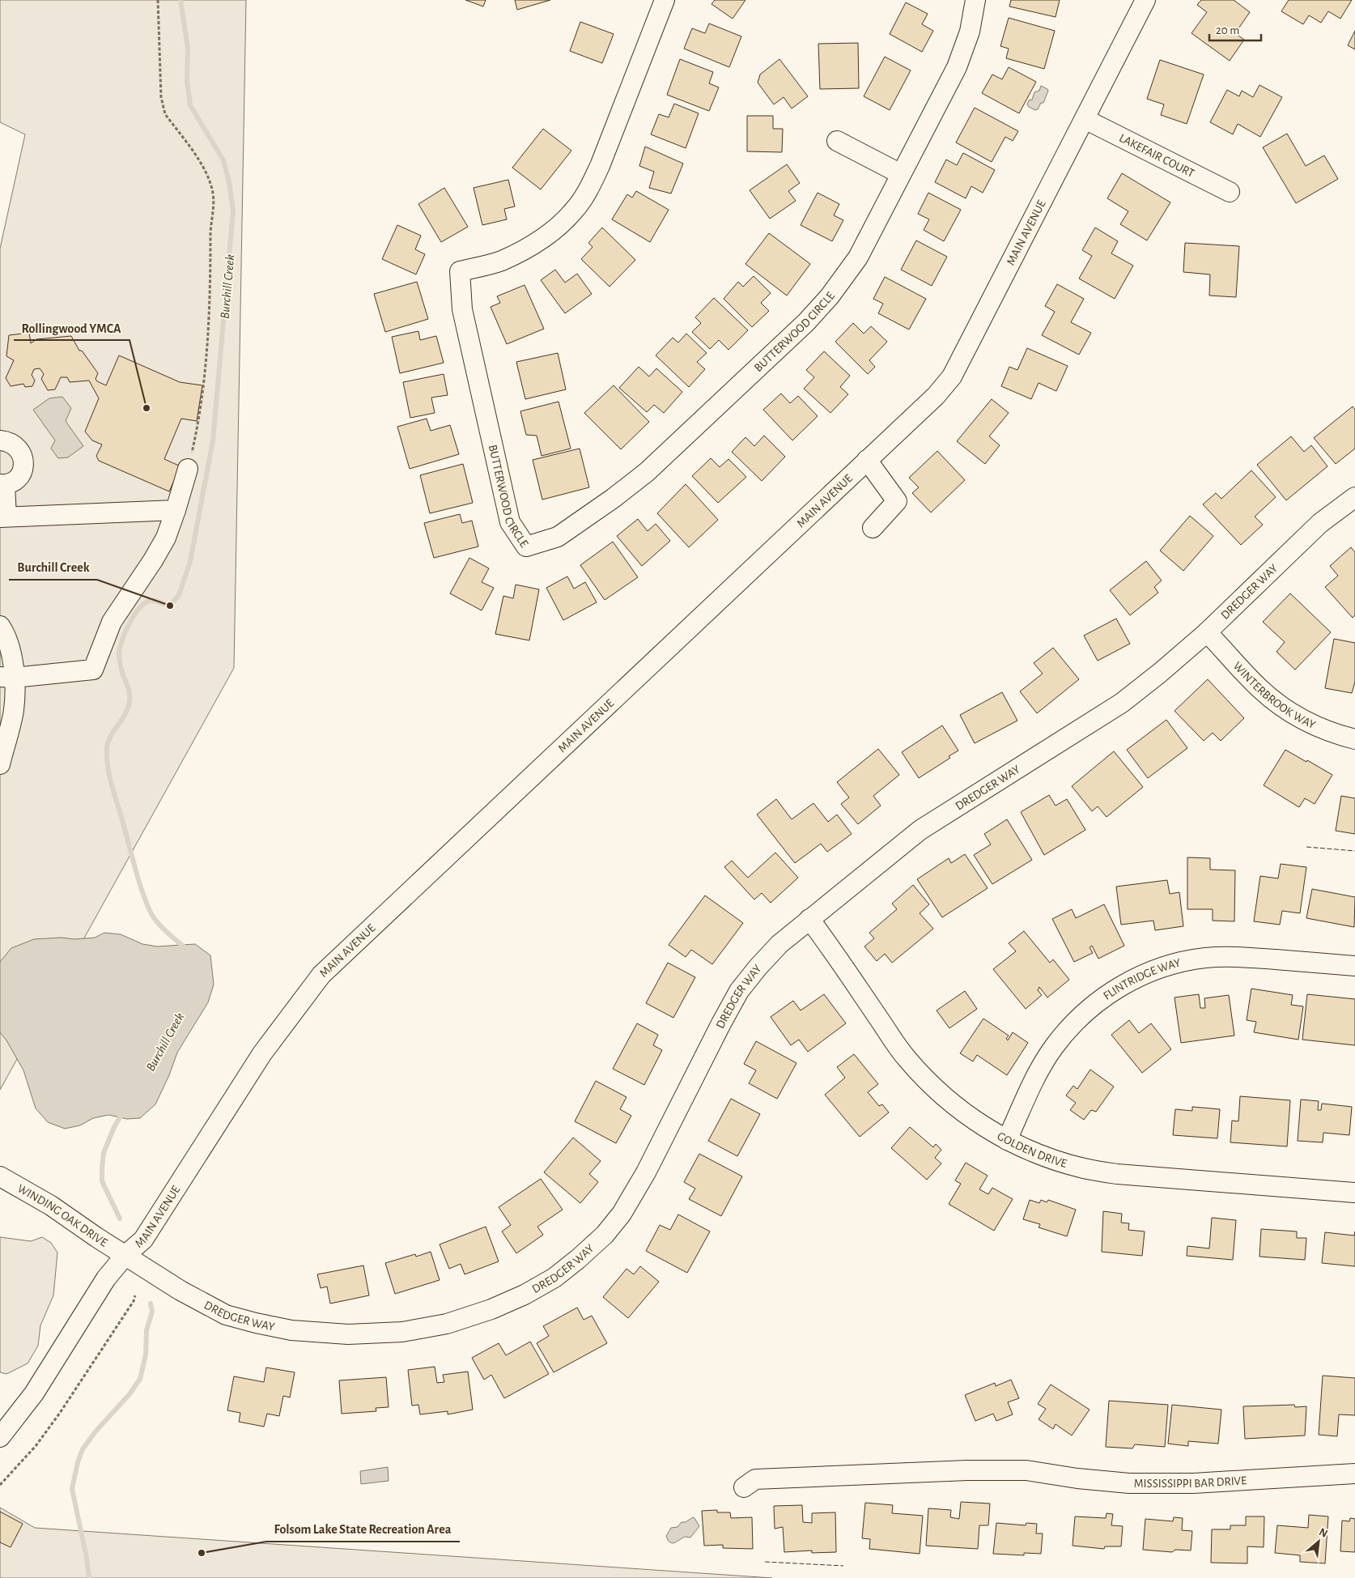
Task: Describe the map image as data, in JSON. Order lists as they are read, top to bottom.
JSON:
{
  "streets": {
    "street": [
      "LAKEFAIR COURT",
      "MAIN AVENUE",
      "BUTTERWOOD CIRCLE",
      "DREDGER WAY",
      "WINTERBROOK WAY",
      "FLINTRIDGE WAY",
      "GOLDEN DRIVE",
      "WINDING OAK DRIVE",
      "MISSISSIPPI BAR DRIVE"
    ]
  },
  "crossings": [
    ["LAKEFAIR COURT", "MAIN AVENUE"],
    ["MAIN AVENUE", "DREDGER WAY"],
    ["MAIN AVENUE", "WINDING OAK DRIVE"],
    ["DREDGER WAY", "WINTERBROOK WAY"],
    ["DREDGER WAY", "GOLDEN DRIVE"],
    ["DREDGER WAY", "WINDING OAK DRIVE"],
    ["FLINTRIDGE WAY", "GOLDEN DRIVE"]
  ],
  "water": ["Burchill Creek"],
  "places": ["Rollingwood YMCA", "Burchill Creek", "Folsom Lake State Recreation Area"],
  "scale_bar": "20 m",
  "north": "top right"
}
